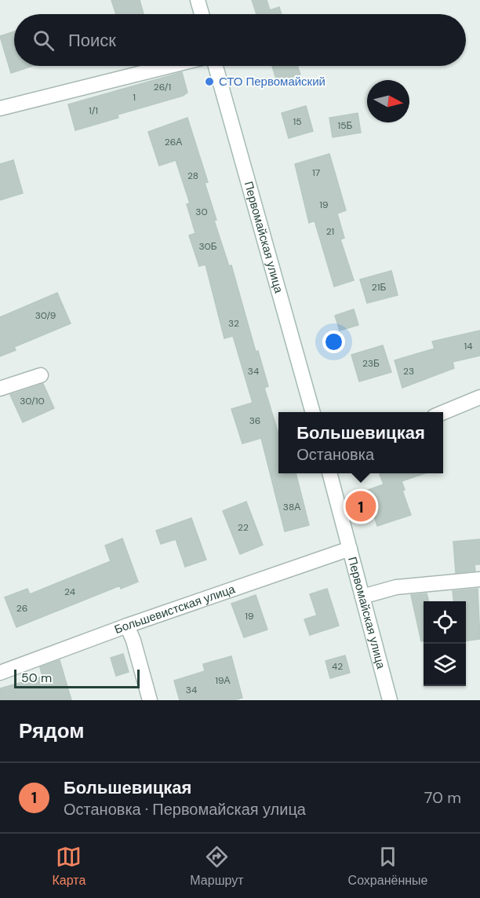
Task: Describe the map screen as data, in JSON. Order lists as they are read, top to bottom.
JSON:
{
  "streets": {
    "street": ["Первомайская улица", "Большевистская улица"]
  },
  "crossings": [
    ["Первомайская улица", "Большевистская улица"]
  ],
  "places": ["СТО Первомайский"],
  "house_numbers": [
    "26/1",
    "1",
    "1/1",
    "15",
    "15Б",
    "26А",
    "17",
    "28",
    "19",
    "30",
    "21",
    "30Б",
    "21Б",
    "30/9",
    "32",
    "14",
    "23Б",
    "34",
    "23",
    "30/10",
    "36",
    "38А",
    "22",
    "24",
    "26",
    "19",
    "42",
    "19А",
    "34"
  ],
  "scale_bar": "50 m",
  "north": "right",
  "page": {
    "search": "Поиск",
    "popup": ["Большевицкая", "Остановка"],
    "pins": "1",
    "scale": "50 m",
    "heading": "Рядом",
    "list": [
      {
        "mark": "1",
        "name": "Большевицкая",
        "note": "Остановка · Первомайская улица",
        "value": "70 m"
      }
    ],
    "nav": ["Карта", "Маршрут", "Сохранённые"]
  }
}
